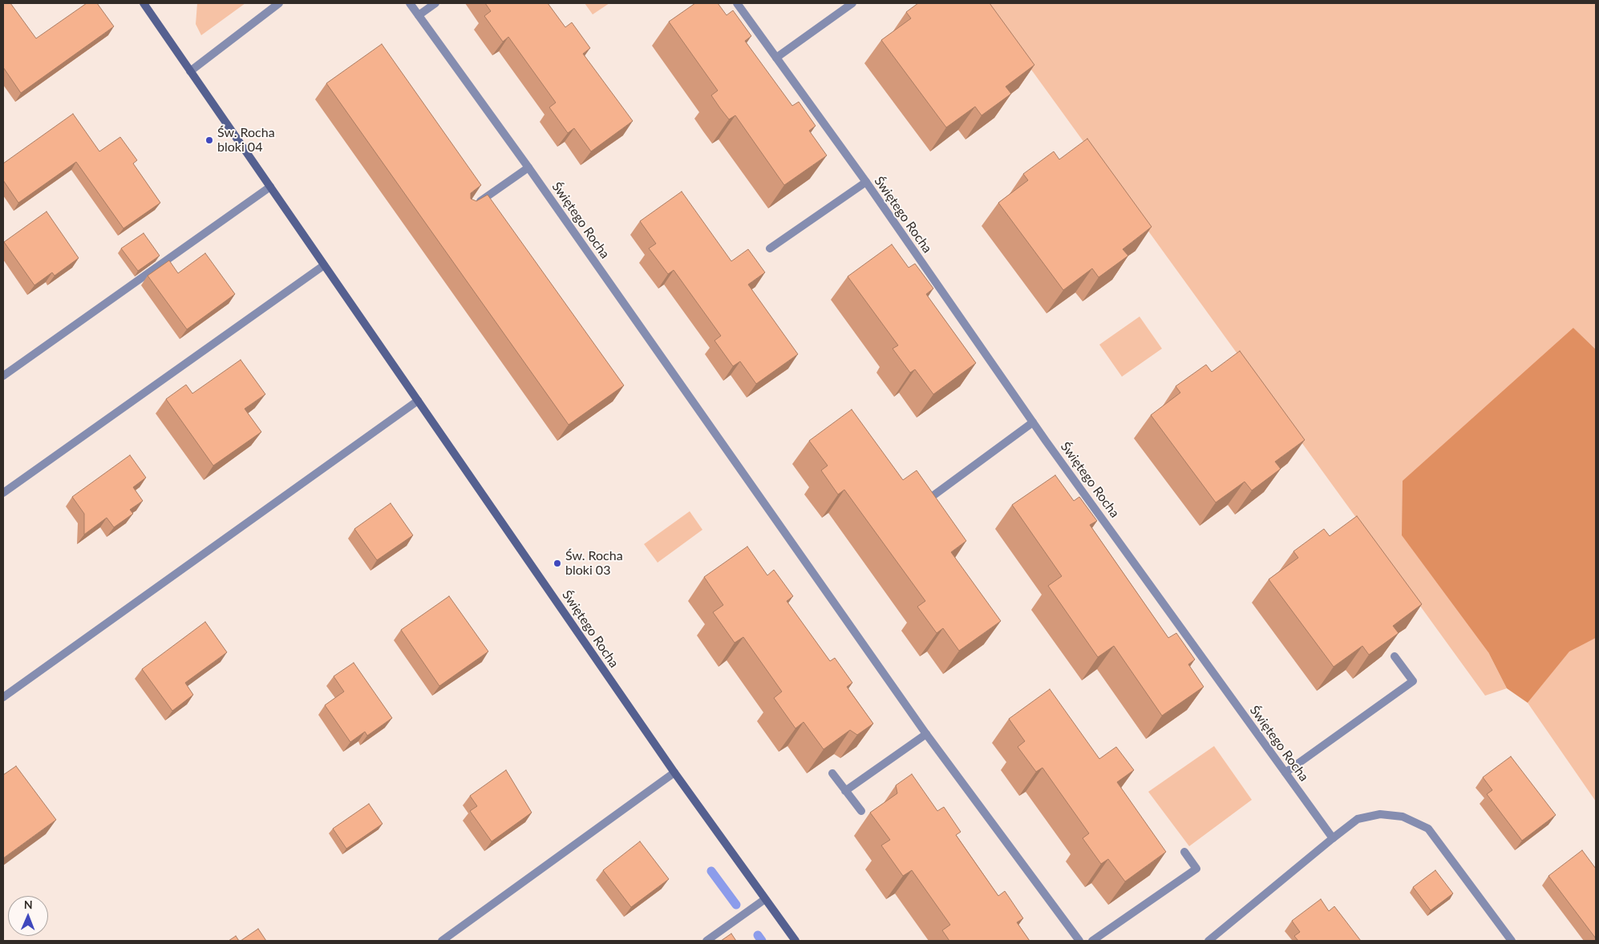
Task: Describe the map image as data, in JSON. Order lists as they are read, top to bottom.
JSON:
{
  "streets": {
    "street": ["Świętego Rocha"]
  },
  "places": ["Św. Rocha bloki 04", "Św. Rocha bloki 03"],
  "north": "top"
}
